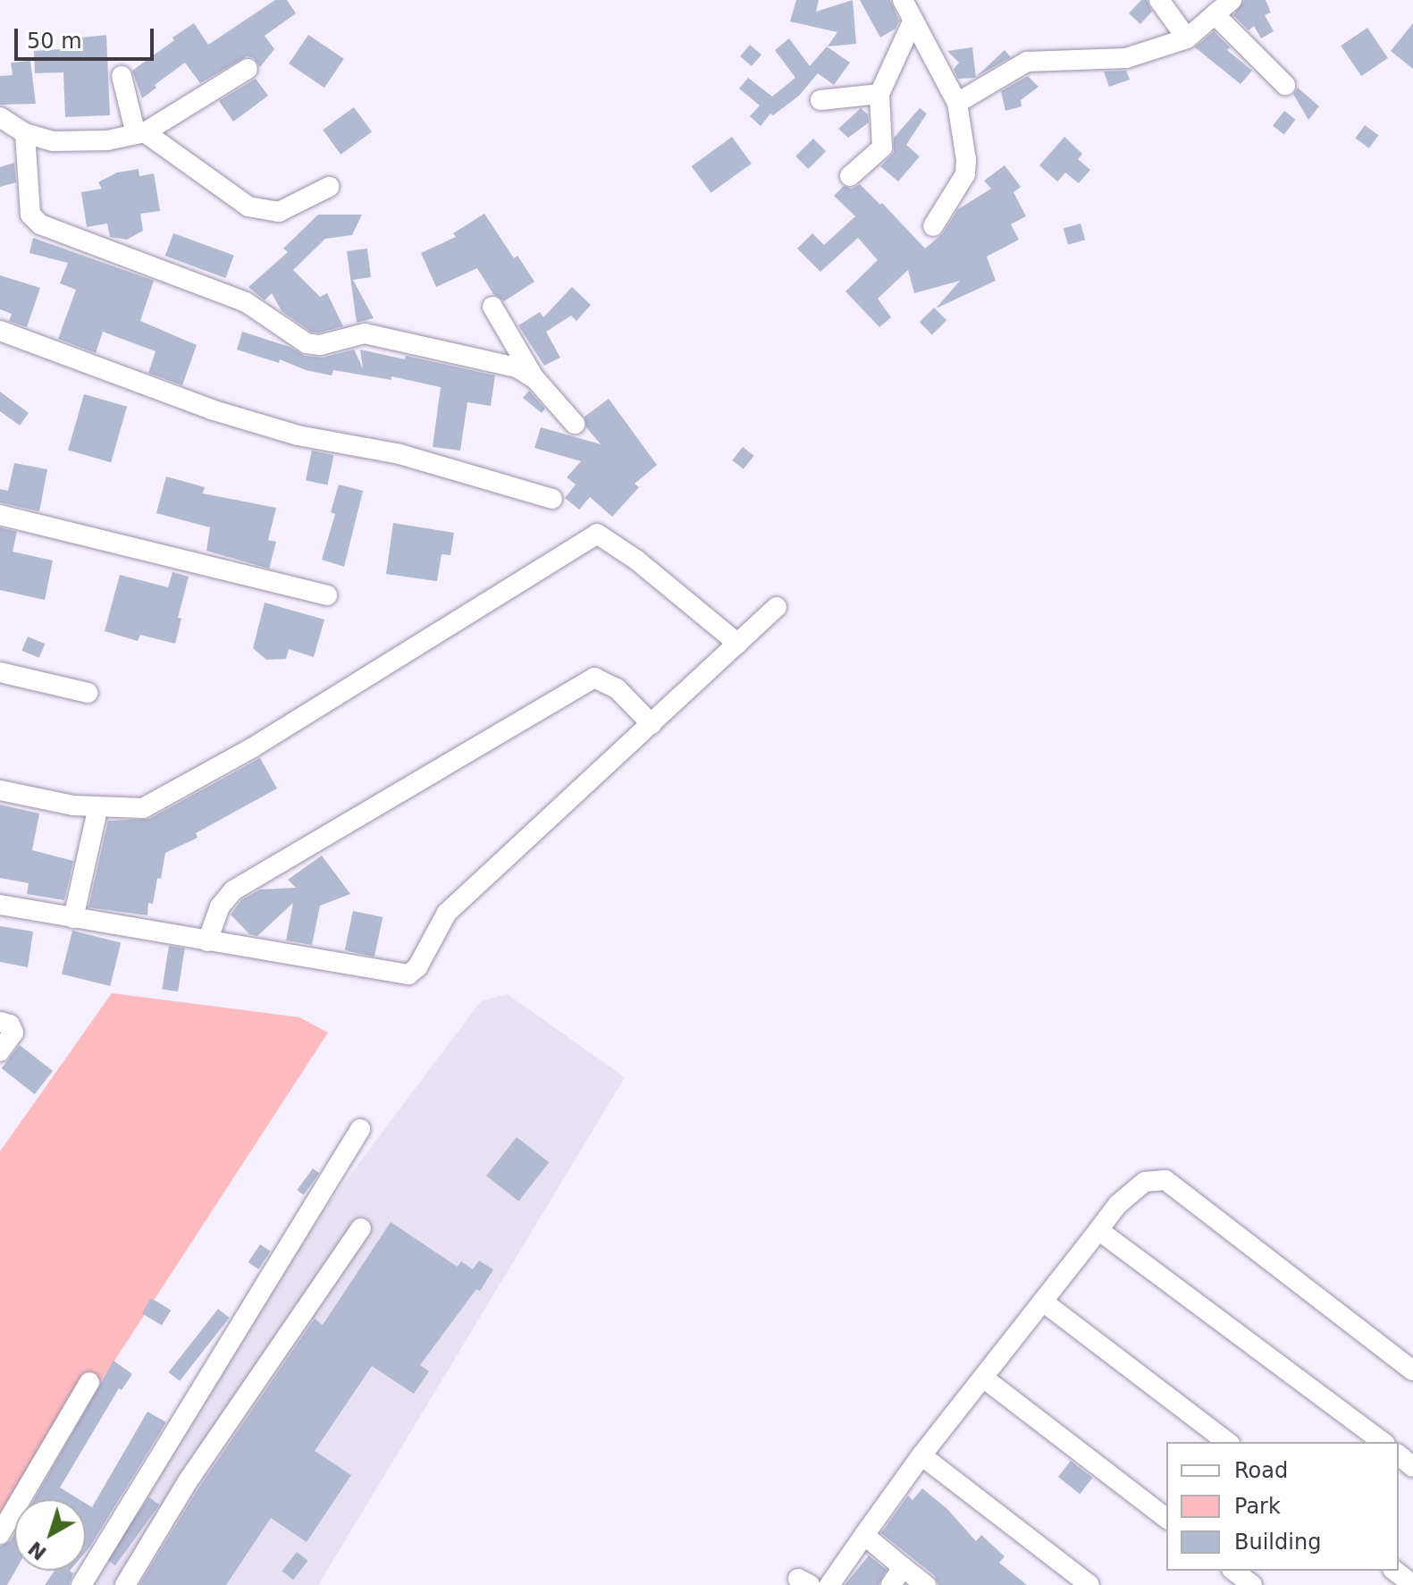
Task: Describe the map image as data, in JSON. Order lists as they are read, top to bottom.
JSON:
{
  "legend": ["Road", "Park", "Building"],
  "scale_bar": "50 m",
  "north": "bottom left"
}
